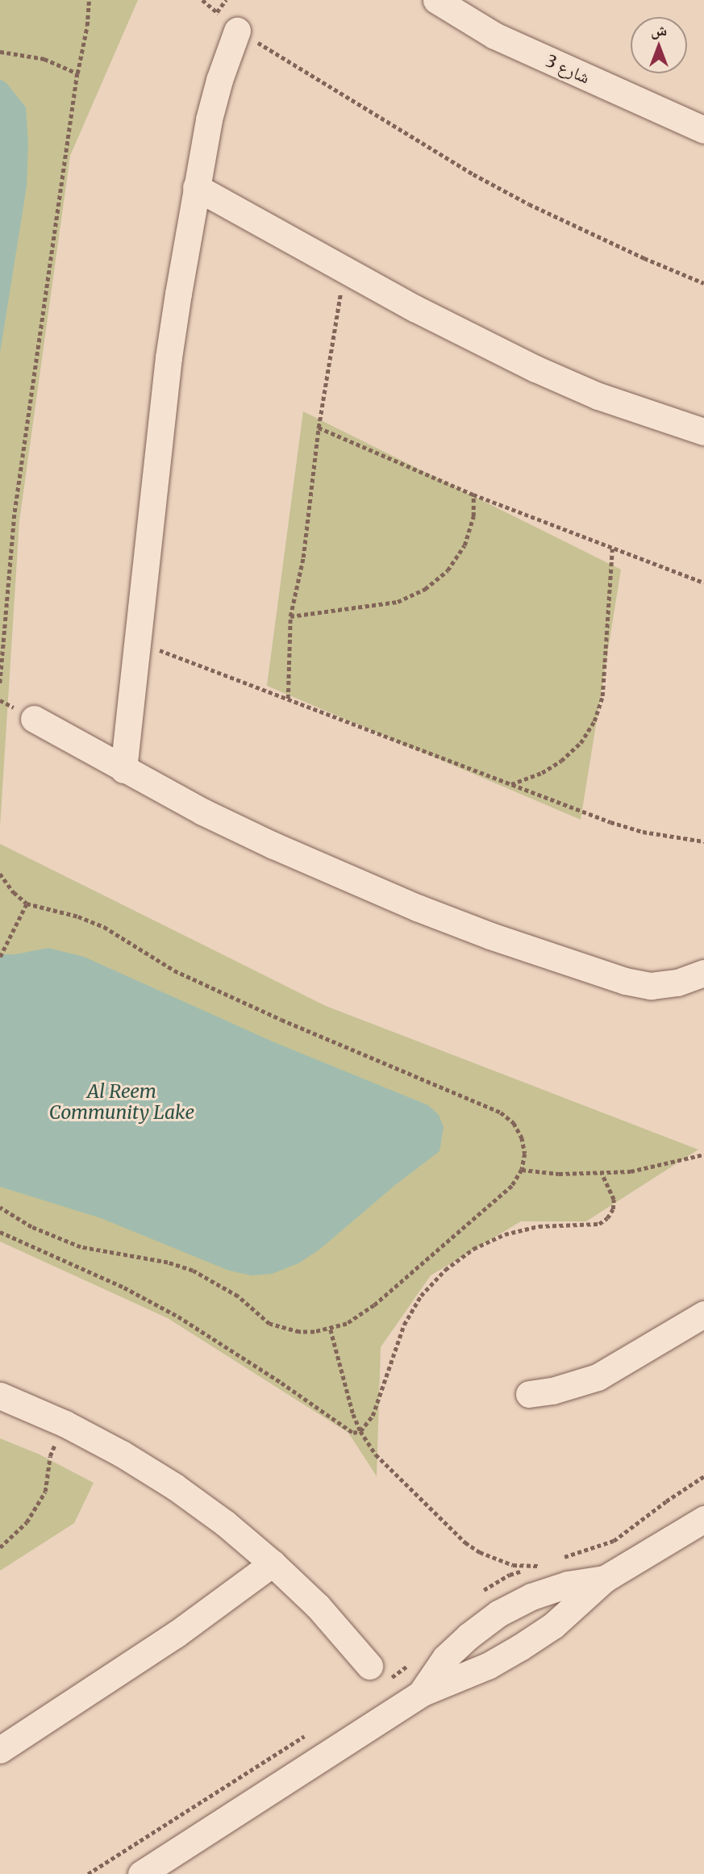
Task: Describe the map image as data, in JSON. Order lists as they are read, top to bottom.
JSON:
{
  "streets": {
    "street": ["شارع 3"]
  },
  "water": ["Al Reem Community Lake"],
  "north": "top"
}
